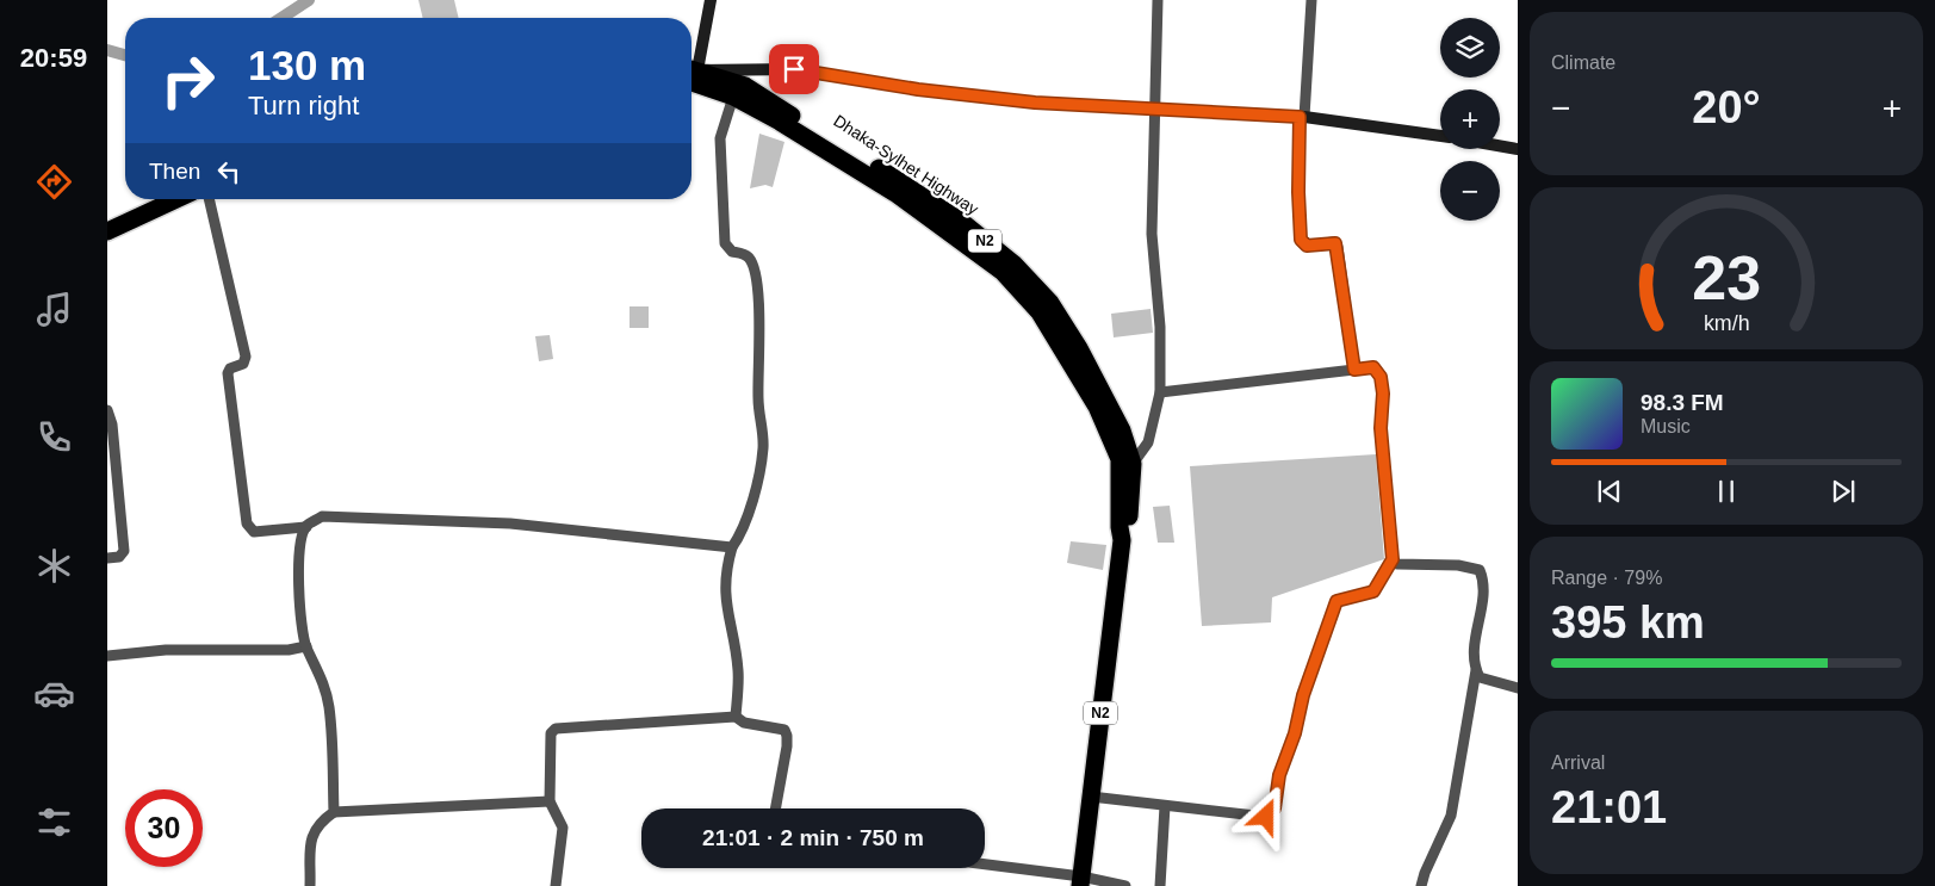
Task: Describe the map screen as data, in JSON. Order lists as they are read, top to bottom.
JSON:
{
  "streets": {
    "highway": ["Dhaka-Sylhet Highway", "N2"]
  },
  "page": {
    "tabs": "20:59",
    "tile": [
      "Climate",
      ["Range · 79%", "395 km"],
      ["Arrival", "21:01"]
    ],
    "map_buttons": ["+", "−"],
    "turn": ["130 m", "Turn right"],
    "heat": ["−", "20°", "+"],
    "then": "Then",
    "song": ["98.3 FM", "Music"],
    "limit": "30",
    "trip": "21:01 · 2 min · 750 m",
    "gauge": ["23", "km/h"]
  }
}
